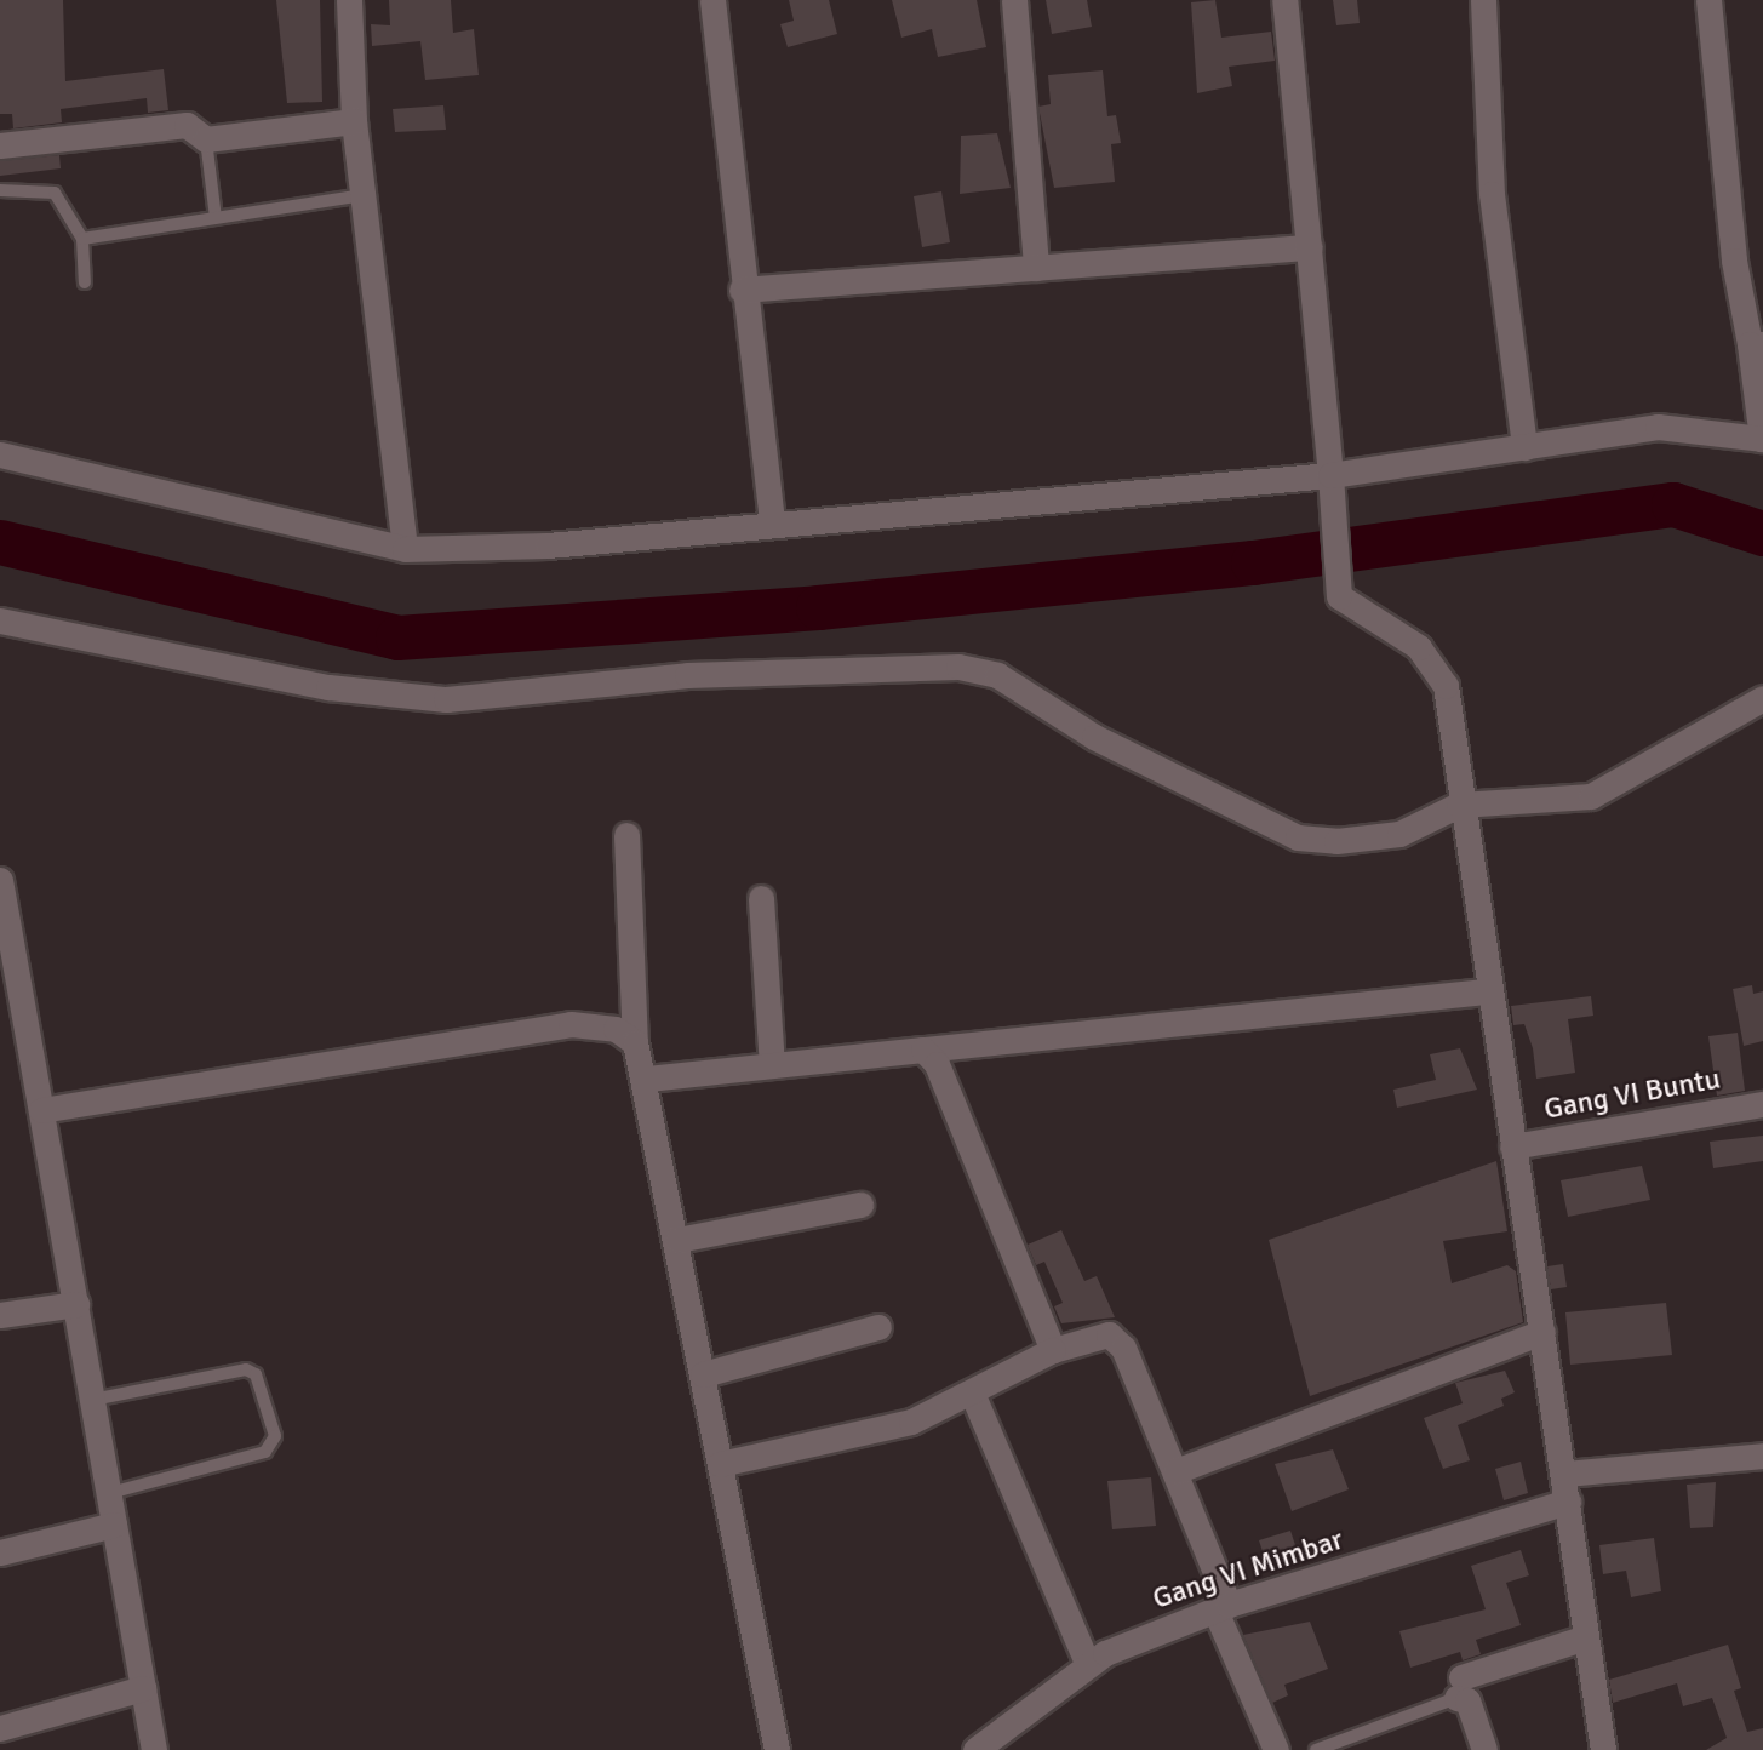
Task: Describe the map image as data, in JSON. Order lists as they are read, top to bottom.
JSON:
{
  "streets": {
    "street": ["Gang VI Buntu", "Gang VI Mimbar"]
  }
}
